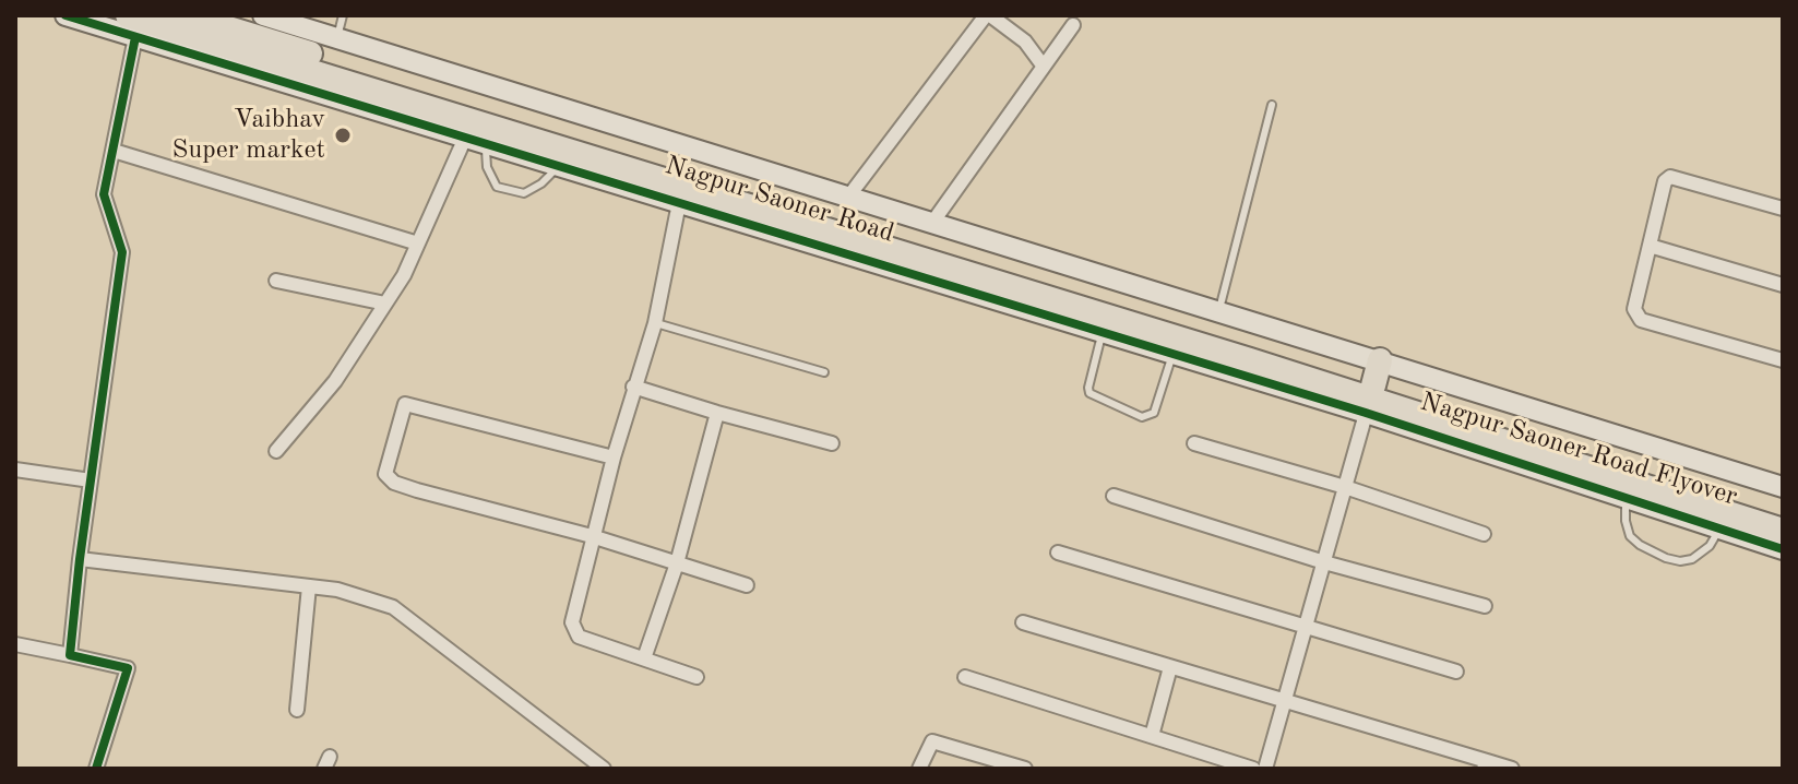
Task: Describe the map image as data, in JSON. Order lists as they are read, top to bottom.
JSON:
{
  "streets": {
    "highway": ["Nagpur Saoner Road", "Nagpur Saoner Road Flyover"]
  },
  "crossings": [
    ["Nagpur Saoner Road", "Nagpur Saoner Road Flyover"]
  ],
  "places": ["Vaibhav Super market"]
}
